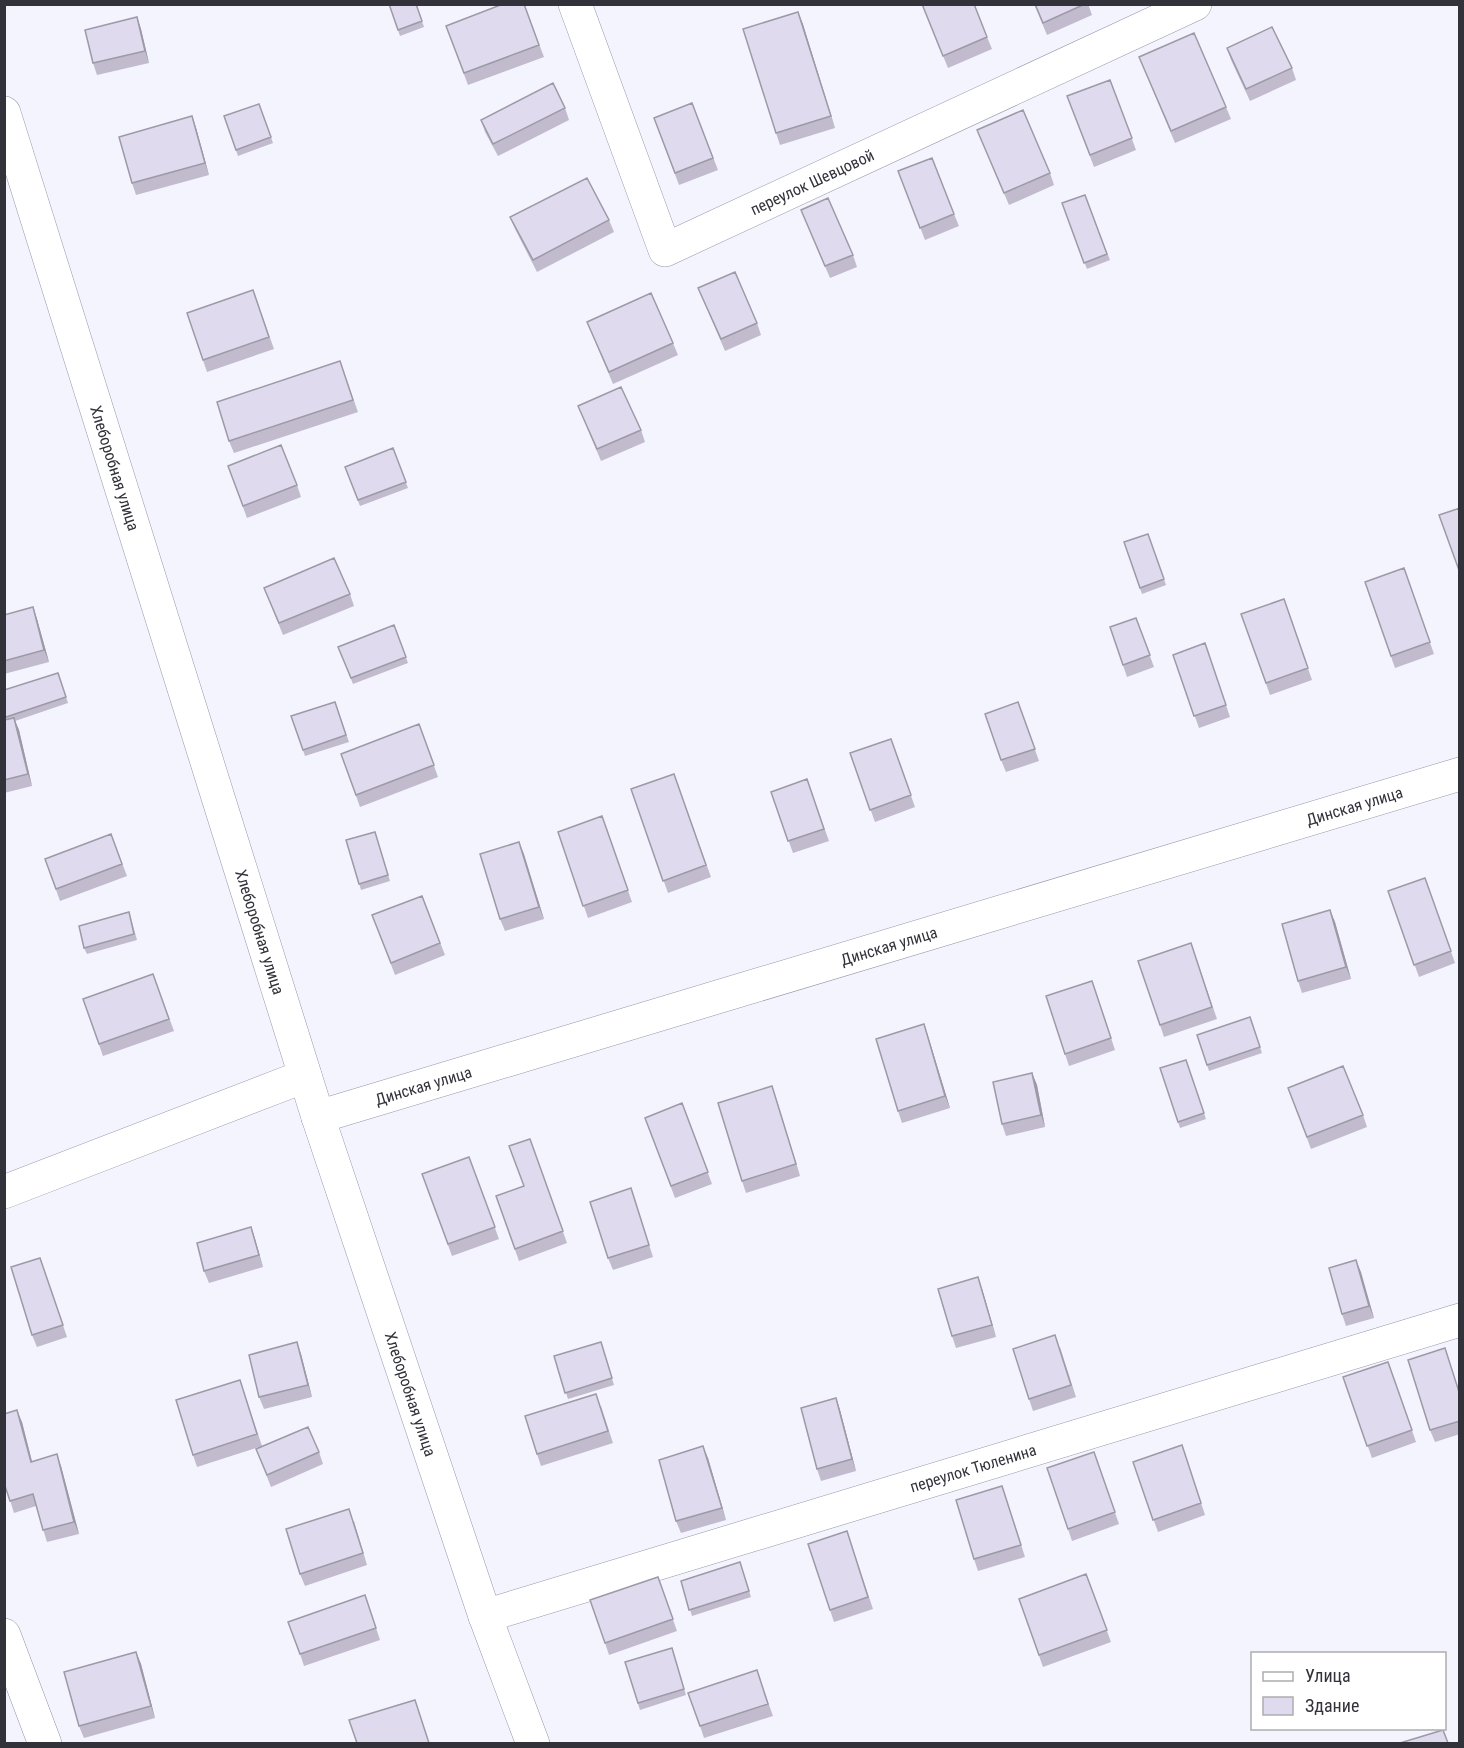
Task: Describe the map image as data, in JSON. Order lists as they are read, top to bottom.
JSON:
{
  "streets": {
    "street": [
      "переулок Шевцовой",
      "Хлеборобная улица",
      "Динская улица",
      "переулок Тюленина"
    ]
  },
  "crossings": [
    ["Хлеборобная улица", "Динская улица"],
    ["Хлеборобная улица", "переулок Тюленина"]
  ],
  "legend": ["Улица", "Здание"]
}
